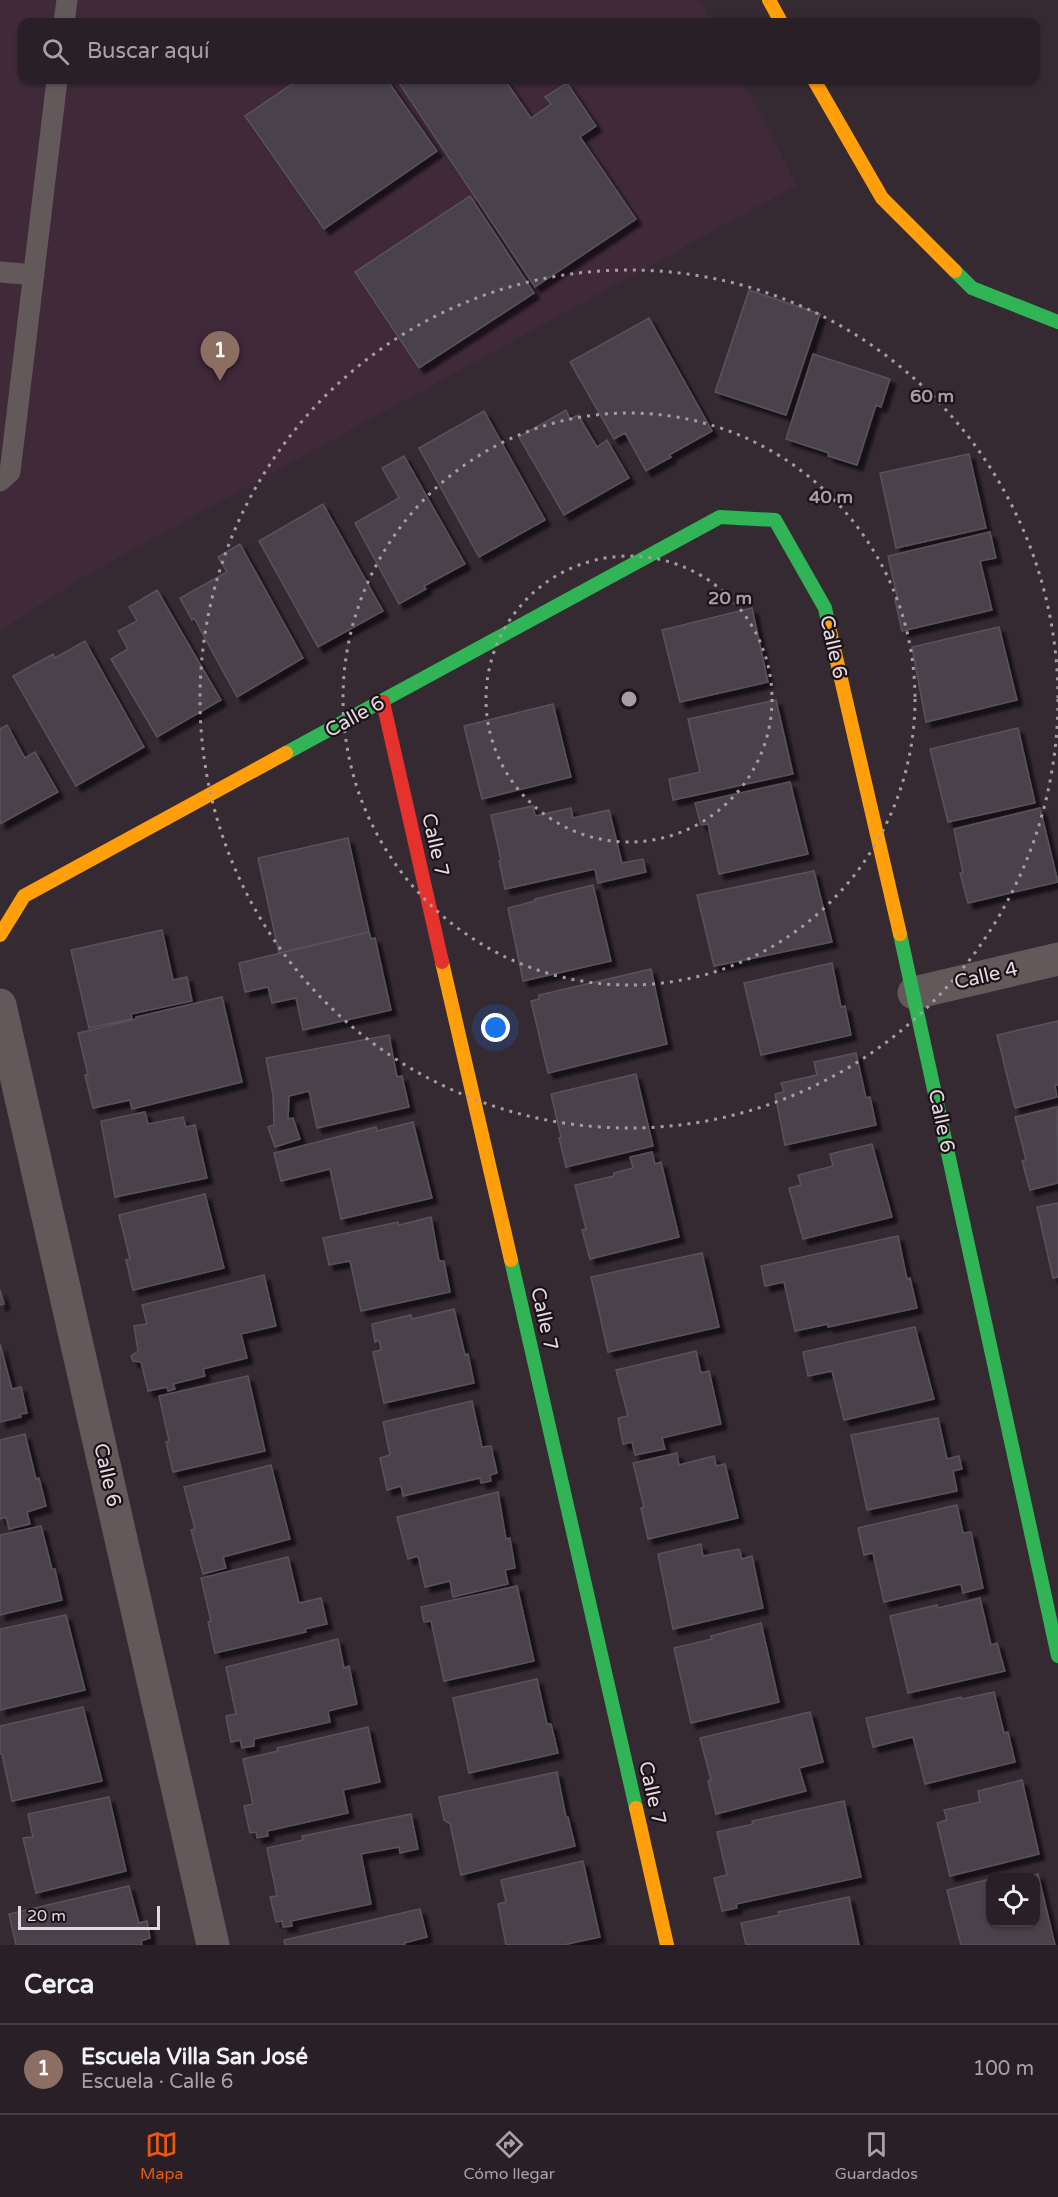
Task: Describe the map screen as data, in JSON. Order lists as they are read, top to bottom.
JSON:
{
  "streets": {
    "street": ["Calle 6", "Calle 7", "Calle 4"]
  },
  "crossings": [
    ["Calle 6", "Calle 7"],
    ["Calle 6", "Calle 4"]
  ],
  "scale_bar": "20 m",
  "page": {
    "search": "Buscar aquí",
    "pins": "1",
    "scale": "20 m",
    "heading": "Cerca",
    "list": [
      {
        "mark": "1",
        "name": "Escuela Villa San José",
        "note": "Escuela · Calle 6",
        "value": "100 m"
      }
    ],
    "nav": ["Mapa", "Cómo llegar", "Guardados"]
  },
  "rings": ["60 m", "40 m", "20 m"]
}
